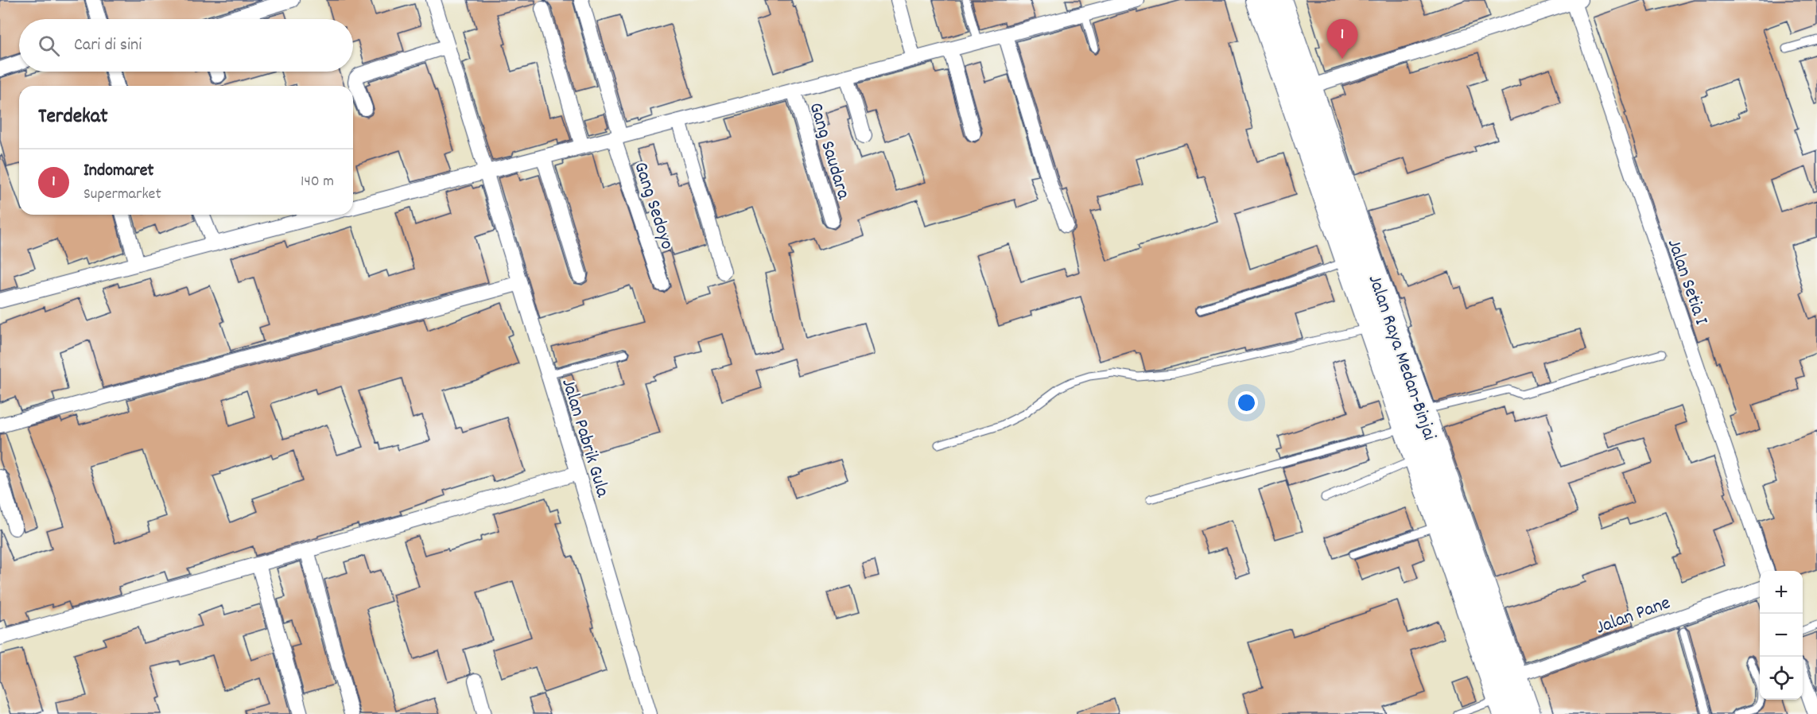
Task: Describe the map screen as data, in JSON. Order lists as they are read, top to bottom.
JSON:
{
  "streets": {
    "highway": ["Jalan Raya Medan-Binjai"],
    "street": [
      "Gang Saudara",
      "Gang Sedoyo",
      "Jalan Setia I",
      "Jalan Pabrik Gula",
      "Jalan Pane"
    ]
  },
  "crossings": [
    ["Jalan Raya Medan-Binjai", "Jalan Pane"]
  ],
  "page": {
    "pins": "1",
    "search": "Cari di sini",
    "heading": "Terdekat",
    "list": [
      {
        "mark": "1",
        "name": "Indomaret",
        "note": "Supermarket",
        "value": "140 m"
      }
    ],
    "map_buttons": ["+", "−"]
  }
}
